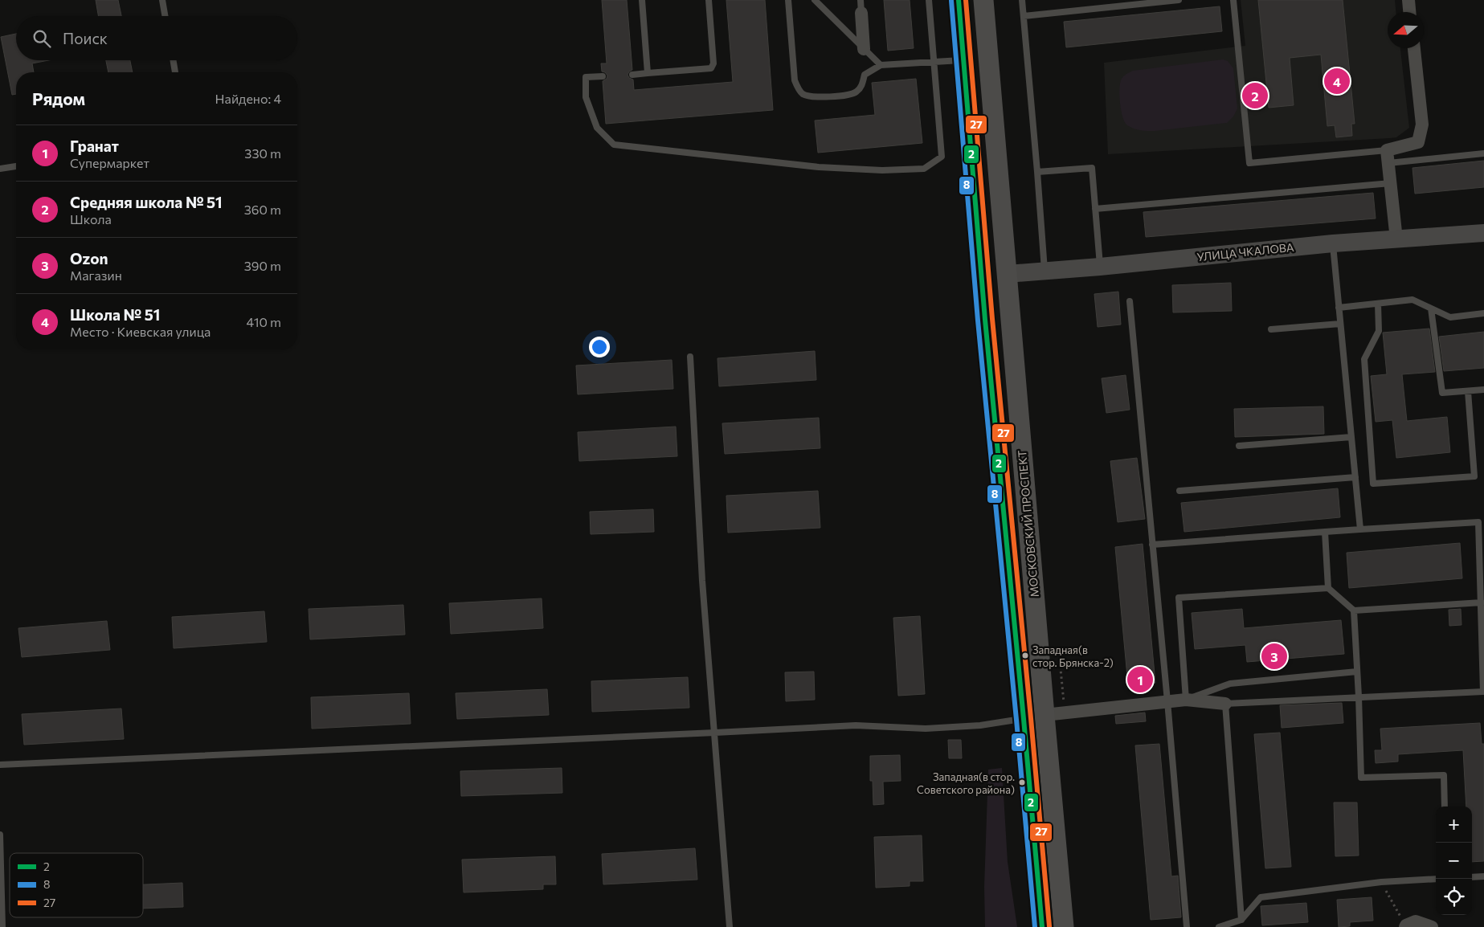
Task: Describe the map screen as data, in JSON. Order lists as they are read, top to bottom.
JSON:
{
  "streets": {
    "main road": ["МОСКОВСКИЙ ПРОСПЕКТ"],
    "street": ["УЛИЦА ЧКАЛОВА"]
  },
  "crossings": [
    ["УЛИЦА ЧКАЛОВА", "МОСКОВСКИЙ ПРОСПЕКТ"]
  ],
  "places": ["Западная(в стор. Брянска-2)", "Западная(в стор. Советского района)"],
  "lines": ["transit line 2", "transit line 27", "transit line 8"],
  "legend": ["2", "8", "27"],
  "north": "left",
  "page": {
    "search": "Поиск",
    "pins": [
      "4",
      "2",
      "3",
      "1"
    ],
    "heading": ["Рядом", "Найдено: 4"],
    "list": [
      {
        "mark": "1",
        "name": "Гранат",
        "note": "Супермаркет",
        "value": "330 m"
      },
      {
        "mark": "2",
        "name": "Средняя школа № 51",
        "note": "Школа",
        "value": "360 m"
      },
      {
        "mark": "3",
        "name": "Ozon",
        "note": "Магазин",
        "value": "390 m"
      },
      {
        "mark": "4",
        "name": "Школа № 51",
        "note": "Место · Киевская улица",
        "value": "410 m"
      }
    ],
    "map_buttons": ["+", "−"]
  }
}
